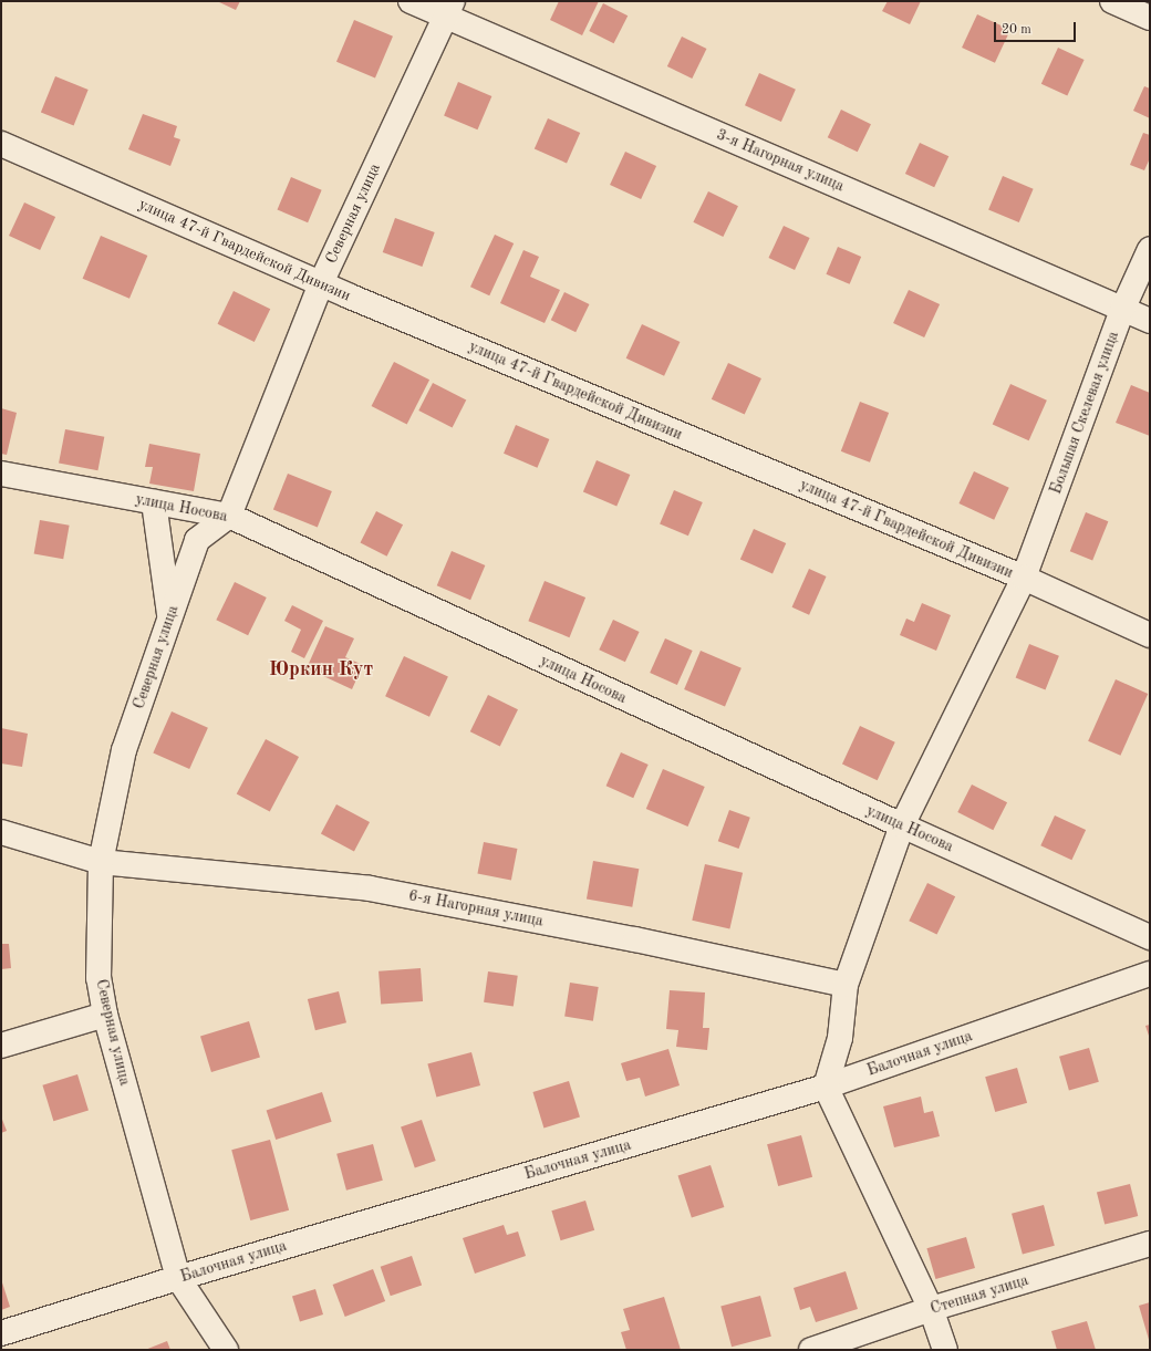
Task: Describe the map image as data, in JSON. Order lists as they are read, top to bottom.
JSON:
{
  "streets": {
    "street": [
      "3-я Нагорная улица",
      "Северная улица",
      "улица 47-й Гвардейской Дивизии",
      "Большая Скелевая улица",
      "улица Носова",
      "6-я Нагорная улица",
      "Балочная улица",
      "Степная улица"
    ]
  },
  "crossings": [
    ["3-я Нагорная улица", "Северная улица"],
    ["3-я Нагорная улица", "Большая Скелевая улица"],
    ["Северная улица", "улица 47-й Гвардейской Дивизии"],
    ["Северная улица", "улица Носова"],
    ["Северная улица", "6-я Нагорная улица"],
    ["Северная улица", "Балочная улица"],
    ["улица 47-й Гвардейской Дивизии", "Большая Скелевая улица"],
    ["Большая Скелевая улица", "улица Носова"],
    ["Большая Скелевая улица", "6-я Нагорная улица"],
    ["Большая Скелевая улица", "Балочная улица"]
  ],
  "districts": ["Юркин Кут"],
  "scale_bar": "20 m"
}
